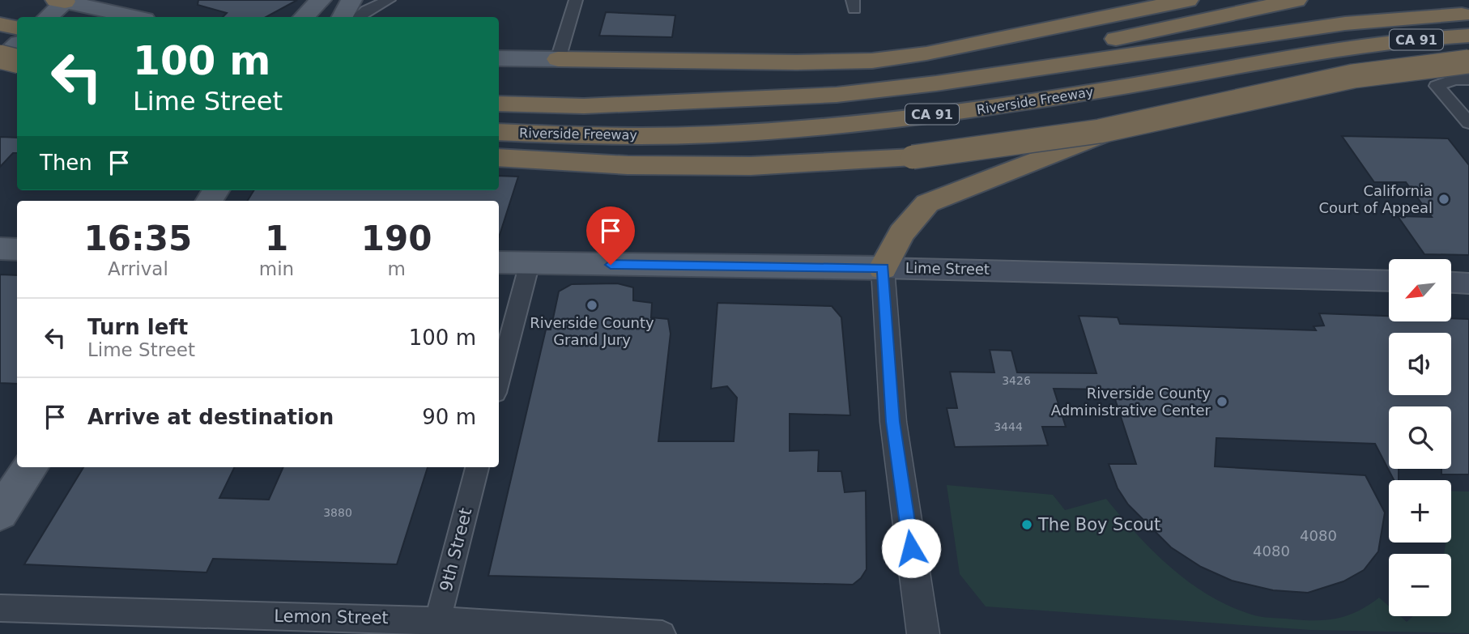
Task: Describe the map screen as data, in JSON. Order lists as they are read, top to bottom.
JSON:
{
  "streets": {
    "highway": ["CA 91", "Riverside Freeway"],
    "main road": ["Lime Street"],
    "street": ["9th Street", "Lemon Street"]
  },
  "crossings": [
    ["9th Street", "Lemon Street"]
  ],
  "places": [
    "California Court of Appeal",
    "Riverside County Grand Jury",
    "Riverside County Administrative Center",
    "The Boy Scout"
  ],
  "house_numbers": [
    "3426",
    "3444",
    "3880",
    "4080",
    "4080"
  ],
  "north": "bottom left",
  "page": {
    "turn": ["100 m", "Lime Street"],
    "then": "Then",
    "eta": [
      "16:35",
      "Arrival",
      "1",
      "min",
      "190",
      "m"
    ],
    "map_buttons": ["+", "−"],
    "list": [
      {
        "name": "Turn left",
        "note": "Lime Street",
        "value": "100 m"
      },
      {
        "name": "Arrive at destination",
        "value": "90 m"
      }
    ]
  }
}
